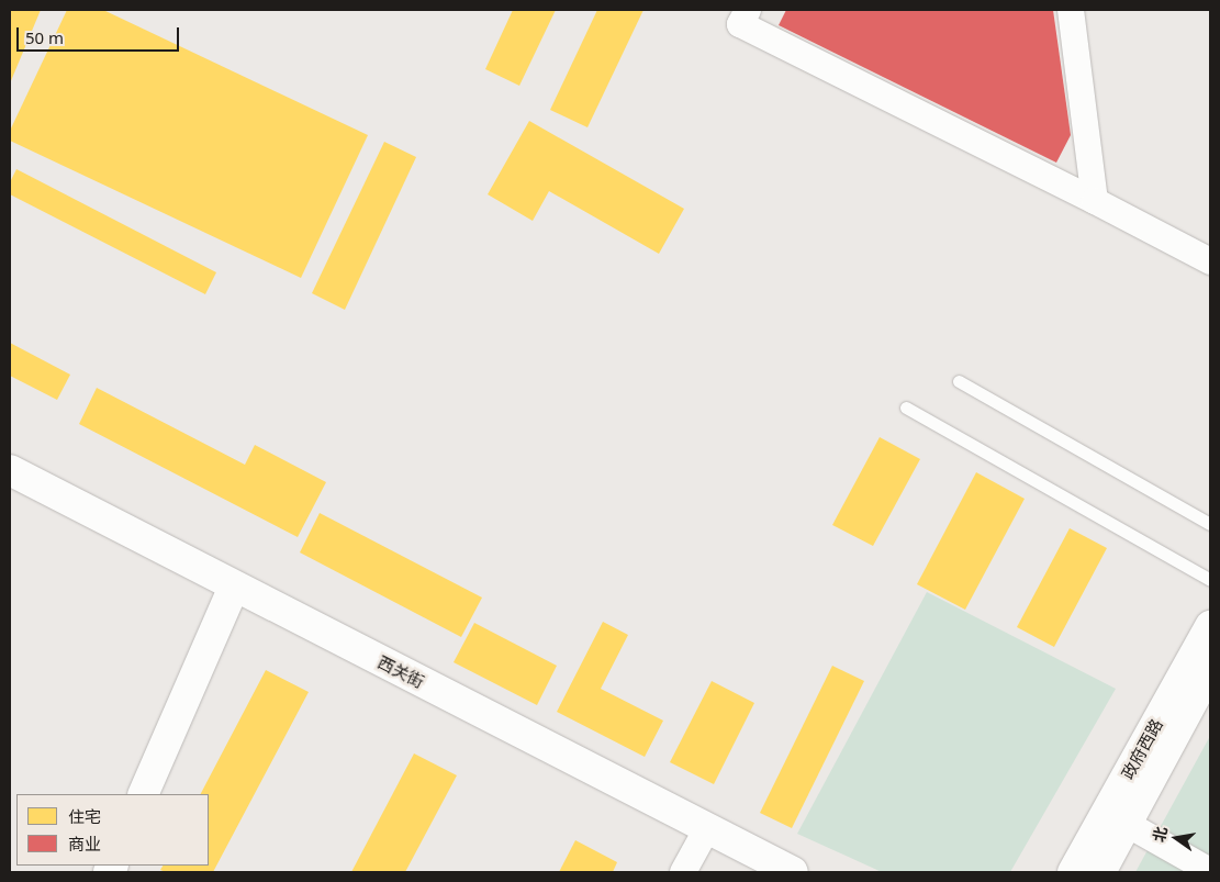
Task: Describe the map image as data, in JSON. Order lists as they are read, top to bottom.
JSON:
{
  "streets": {
    "street": ["西关街", "政府西路"]
  },
  "legend": ["住宅", "商业"],
  "scale_bar": "50 m",
  "north": "left"
}
